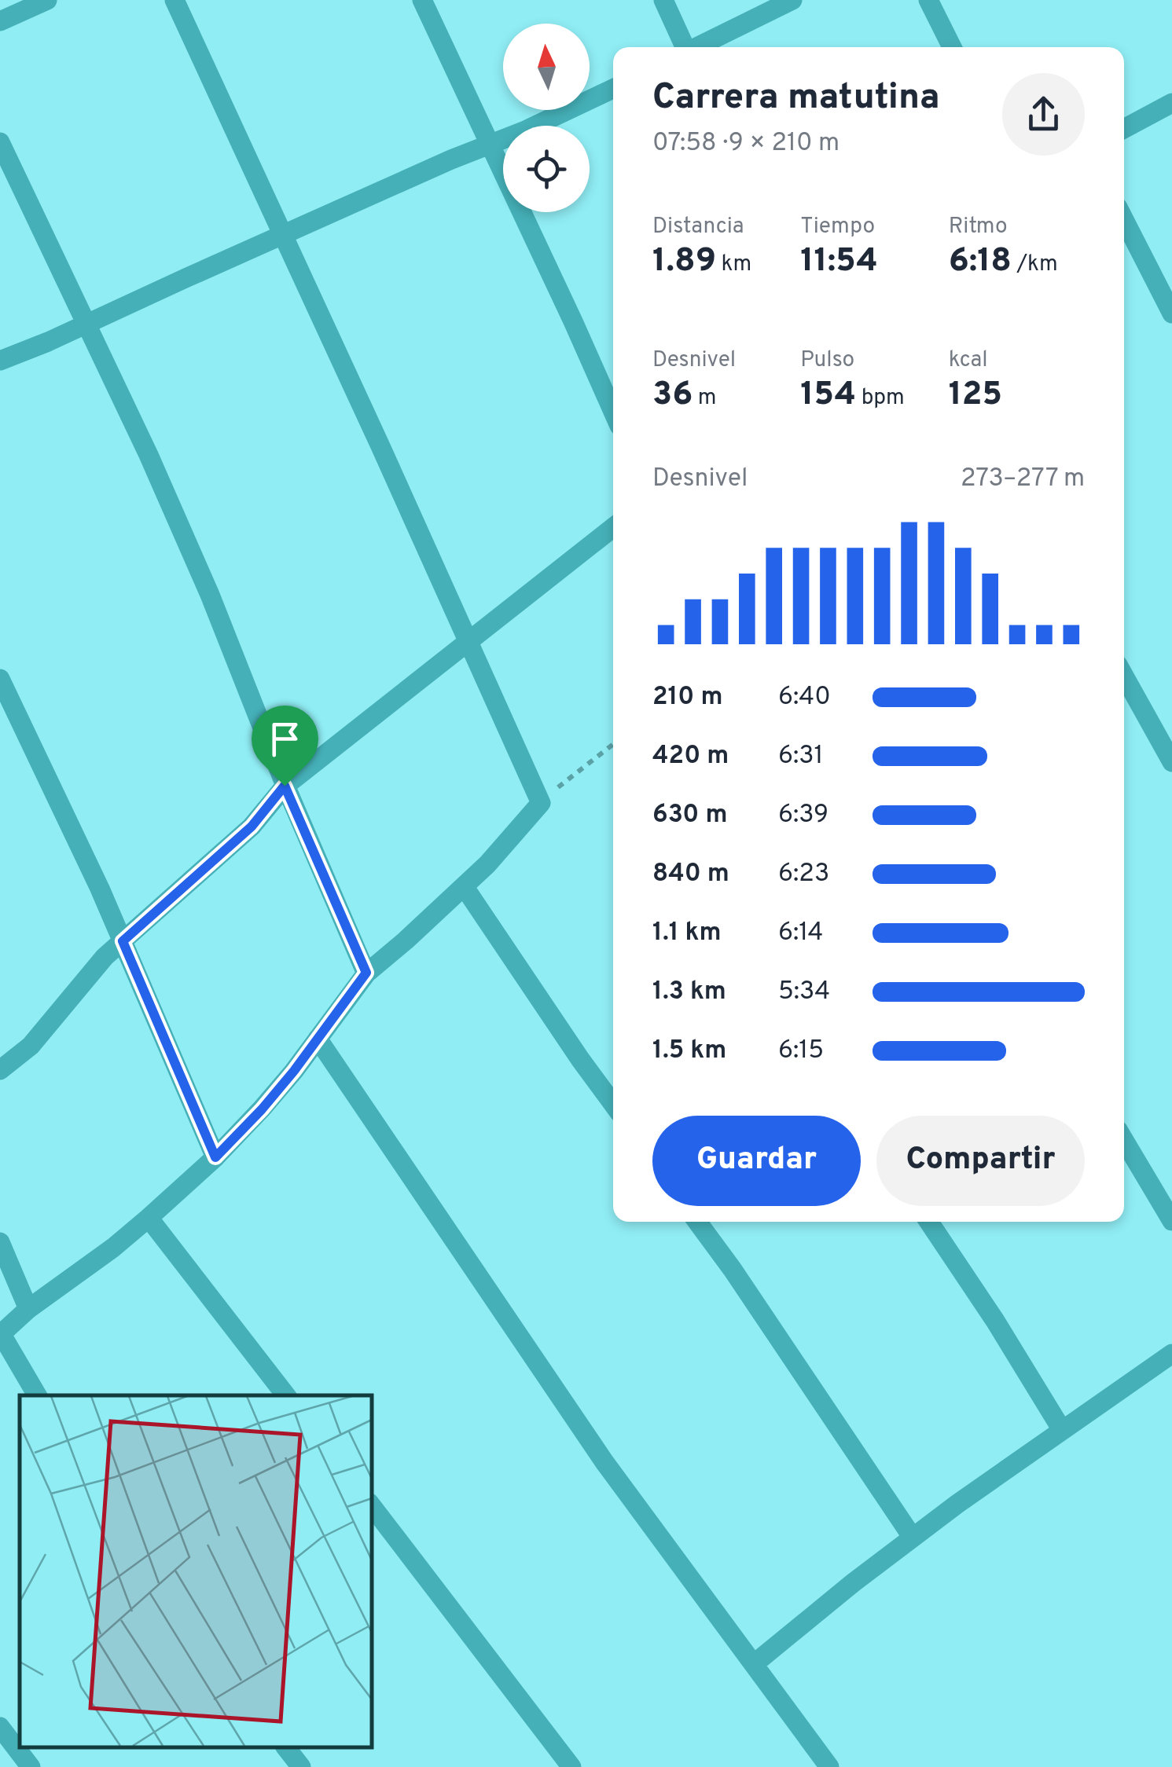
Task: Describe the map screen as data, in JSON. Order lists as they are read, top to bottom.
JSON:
{
  "north": "top",
  "page": {
    "heading": ["Carrera matutina", "07:58 · 9 × 210 m"],
    "stats": [
      ["Distancia", "1.89 km"],
      ["Tiempo", "11:54"],
      ["Ritmo", "6:18 /km"],
      ["Desnivel", "36 m"],
      ["Pulso", "154 bpm"],
      ["kcal", "125"]
    ],
    "chart": ["Desnivel", "273–277 m"],
    "list": [
      {
        "name": "210 m",
        "note": "6:40"
      },
      {
        "name": "420 m",
        "note": "6:31"
      },
      {
        "name": "630 m",
        "note": "6:39"
      },
      {
        "name": "840 m",
        "note": "6:23"
      },
      {
        "name": "1.1 km",
        "note": "6:14"
      },
      {
        "name": "1.3 km",
        "note": "5:34"
      },
      {
        "name": "1.5 km",
        "note": "6:15"
      }
    ],
    "buttons": ["Guardar", "Compartir"]
  }
}
